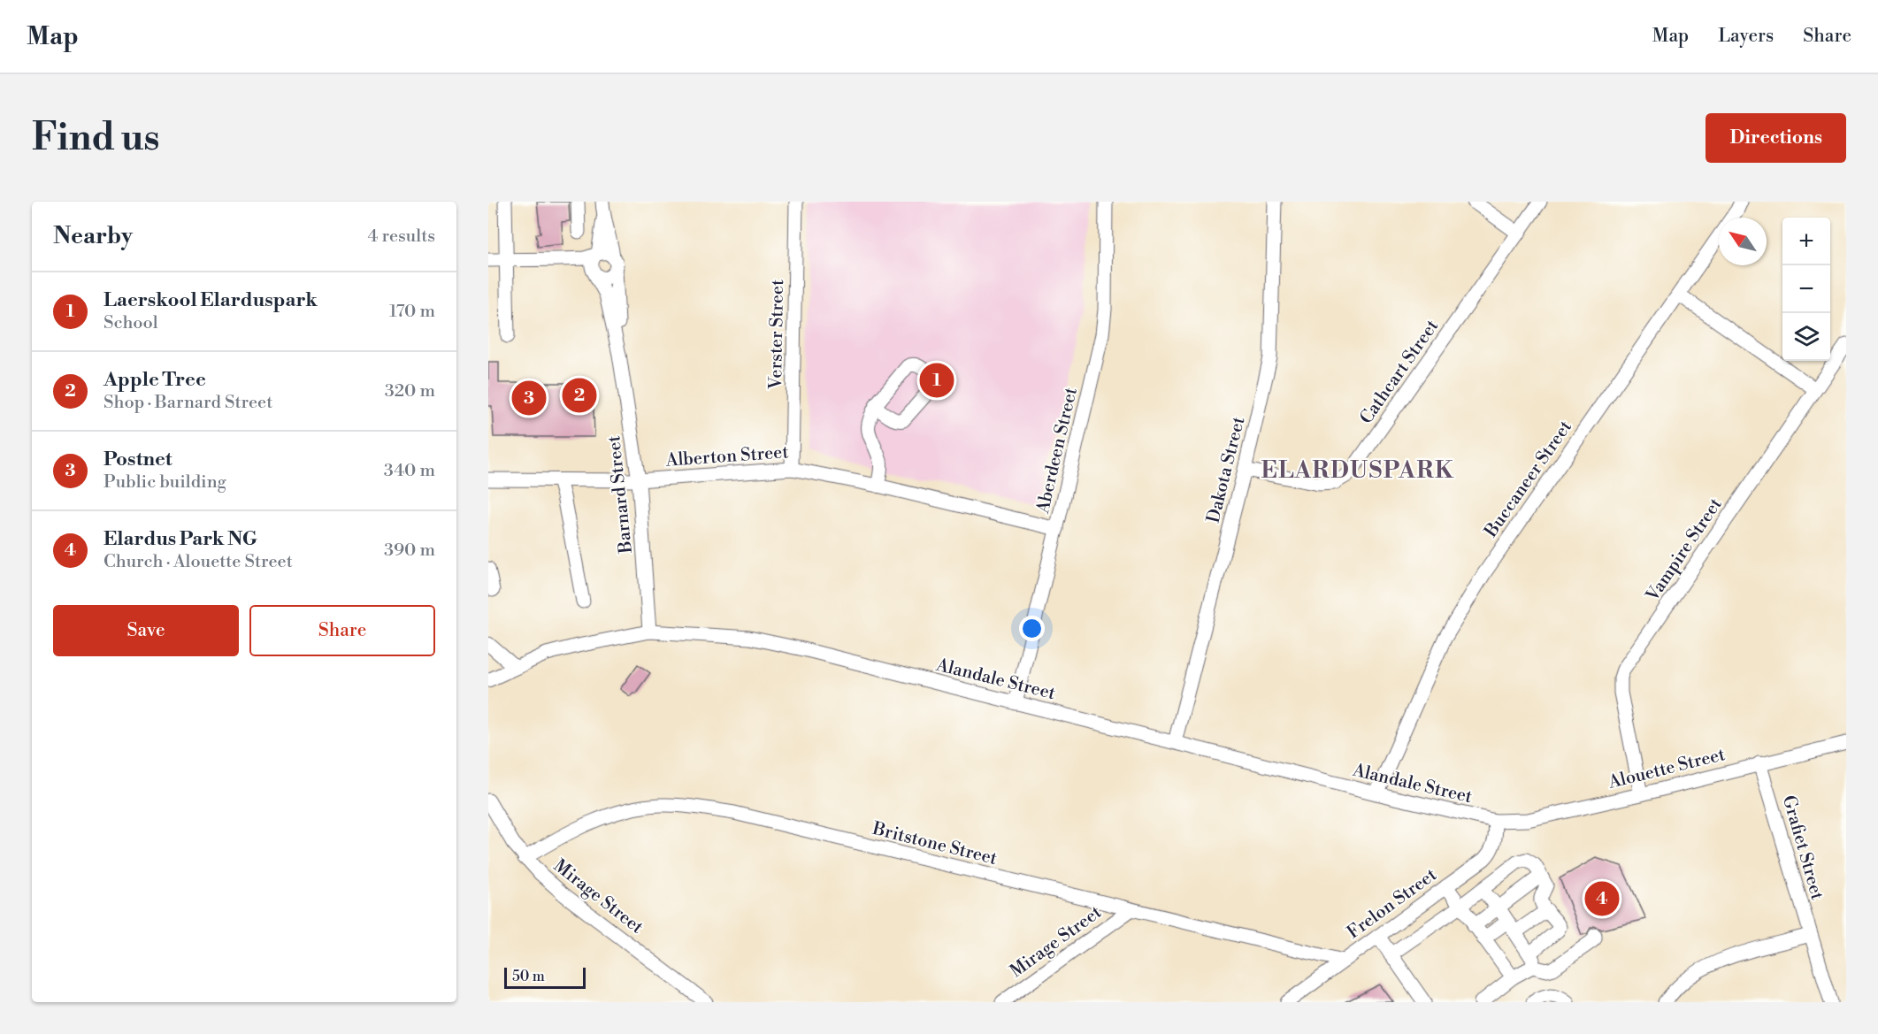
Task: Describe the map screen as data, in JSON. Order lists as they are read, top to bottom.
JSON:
{
  "streets": {
    "street": [
      "Verster Street",
      "Cathcart Street",
      "Aberdeen Street",
      "Alberton Street",
      "Dakota Street",
      "Buccaneer Street",
      "Barnard Street",
      "Vampire Street",
      "Alandale Street",
      "Alouette Street",
      "Britstone Street",
      "Grafiet Street",
      "Mirage Street",
      "Frelon Street"
    ]
  },
  "crossings": [
    ["Verster Street", "Alberton Street"],
    ["Cathcart Street", "Dakota Street"],
    ["Aberdeen Street", "Alberton Street"],
    ["Aberdeen Street", "Alandale Street"],
    ["Alberton Street", "Barnard Street"],
    ["Dakota Street", "Alandale Street"],
    ["Buccaneer Street", "Alandale Street"],
    ["Barnard Street", "Alandale Street"],
    ["Vampire Street", "Alouette Street"],
    ["Alandale Street", "Alouette Street"],
    ["Alandale Street", "Frelon Street"],
    ["Alouette Street", "Grafiet Street"],
    ["Alouette Street", "Frelon Street"],
    ["Britstone Street", "Mirage Street"],
    ["Britstone Street", "Frelon Street"]
  ],
  "districts": ["ELARDUSPARK"],
  "scale_bar": "50 m",
  "north": "top left",
  "page": {
    "header": "Map",
    "nav": ["Map", "Layers", "Share"],
    "buttons": [
      "Directions",
      ["Save", "Share"]
    ],
    "title": "Find us",
    "heading": ["Nearby", "4 results"],
    "map_buttons": ["+", "−"],
    "list": [
      {
        "mark": "1",
        "name": "Laerskool Elarduspark",
        "note": "School",
        "value": "170 m"
      },
      {
        "mark": "2",
        "name": "Apple Tree",
        "note": "Shop · Barnard Street",
        "value": "320 m"
      },
      {
        "mark": "3",
        "name": "Postnet",
        "note": "Public building",
        "value": "340 m"
      },
      {
        "mark": "4",
        "name": "Elardus Park NG",
        "note": "Church · Alouette Street",
        "value": "390 m"
      }
    ],
    "pins": [
      "1",
      "2",
      "3",
      "4"
    ],
    "scale": "50 m"
  }
}
